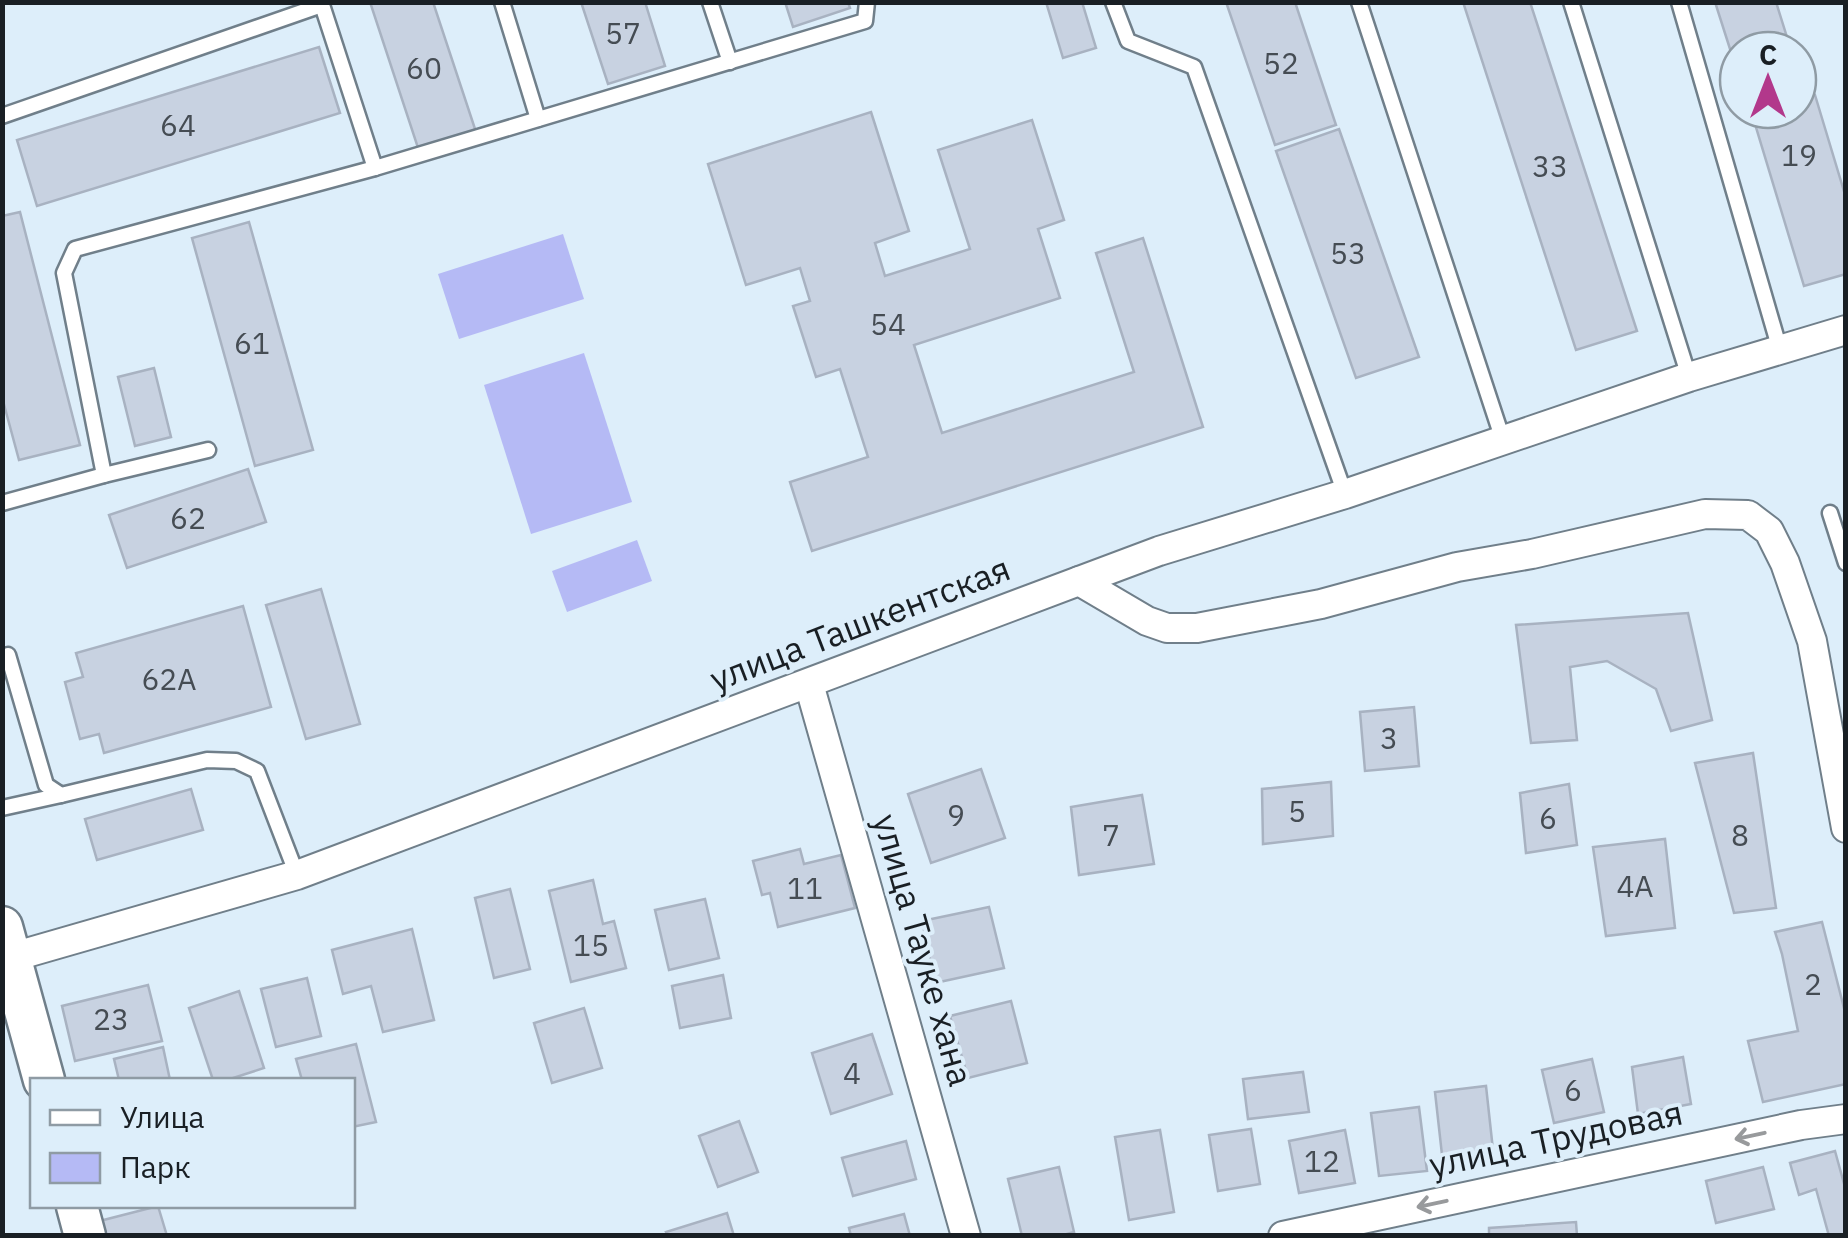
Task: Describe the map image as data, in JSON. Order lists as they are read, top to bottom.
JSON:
{
  "streets": {
    "street": ["улица Ташкентская", "улица Тауке хана", "улица Трудовая"]
  },
  "crossings": [
    ["улица Ташкентская", "улица Тауке хана"]
  ],
  "one_way": ["улица Трудовая"],
  "house_numbers": [
    "57",
    "52",
    "60",
    "64",
    "19",
    "33",
    "53",
    "54",
    "61",
    "62",
    "62А",
    "3",
    "5",
    "9",
    "6",
    "7",
    "8",
    "4А",
    "11",
    "15",
    "2",
    "23",
    "4",
    "6",
    "12"
  ],
  "legend": ["Улица", "Парк"],
  "north": "top"
}
